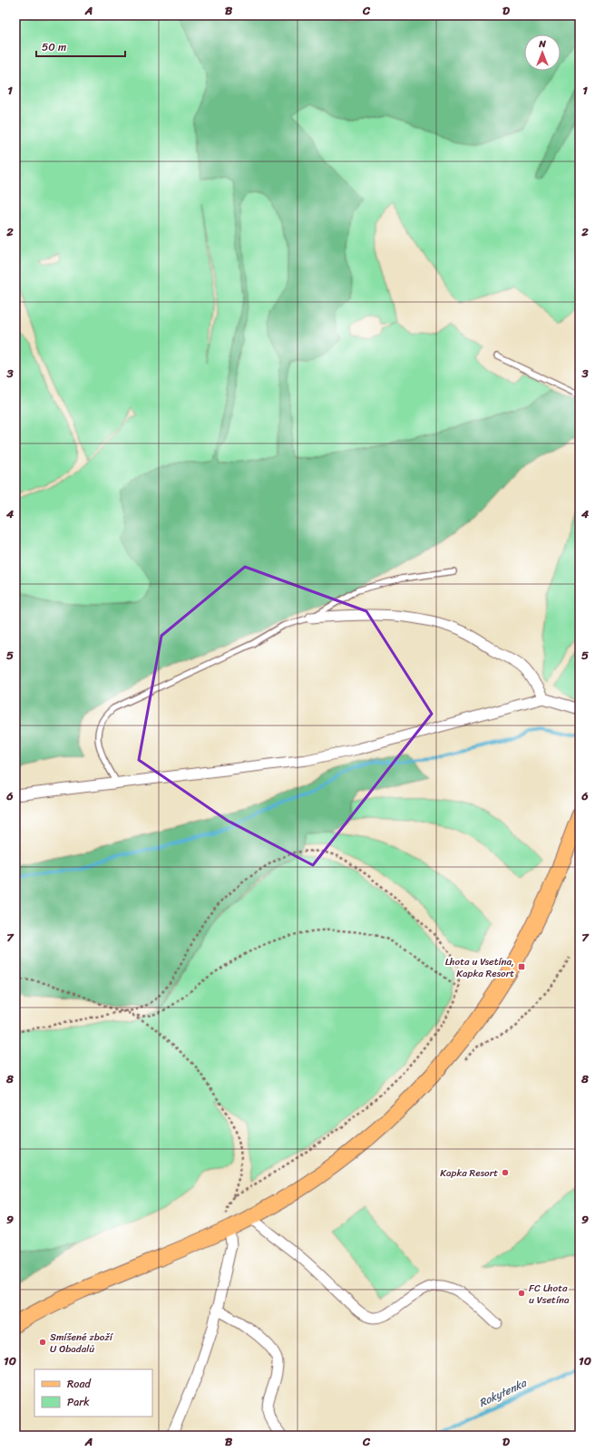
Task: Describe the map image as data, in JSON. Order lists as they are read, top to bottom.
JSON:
{
  "water": ["Rokytenka"],
  "places": {
    "transit": ["Lhota u Vsetína, Kapka Resort"],
    "other": ["Kapka Resort", "FC Lhota u Vsetína", "Smíšené zboží U Obadalů"]
  },
  "legend": ["Road", "Park"],
  "scale_bar": "50 m",
  "north": "top",
  "grid": {
    "columns": [
      "A",
      "B",
      "C",
      "D"
    ],
    "rows": [
      "1",
      "2",
      "3",
      "4",
      "5",
      "6",
      "7",
      "8",
      "9",
      "10"
    ]
  }
}
